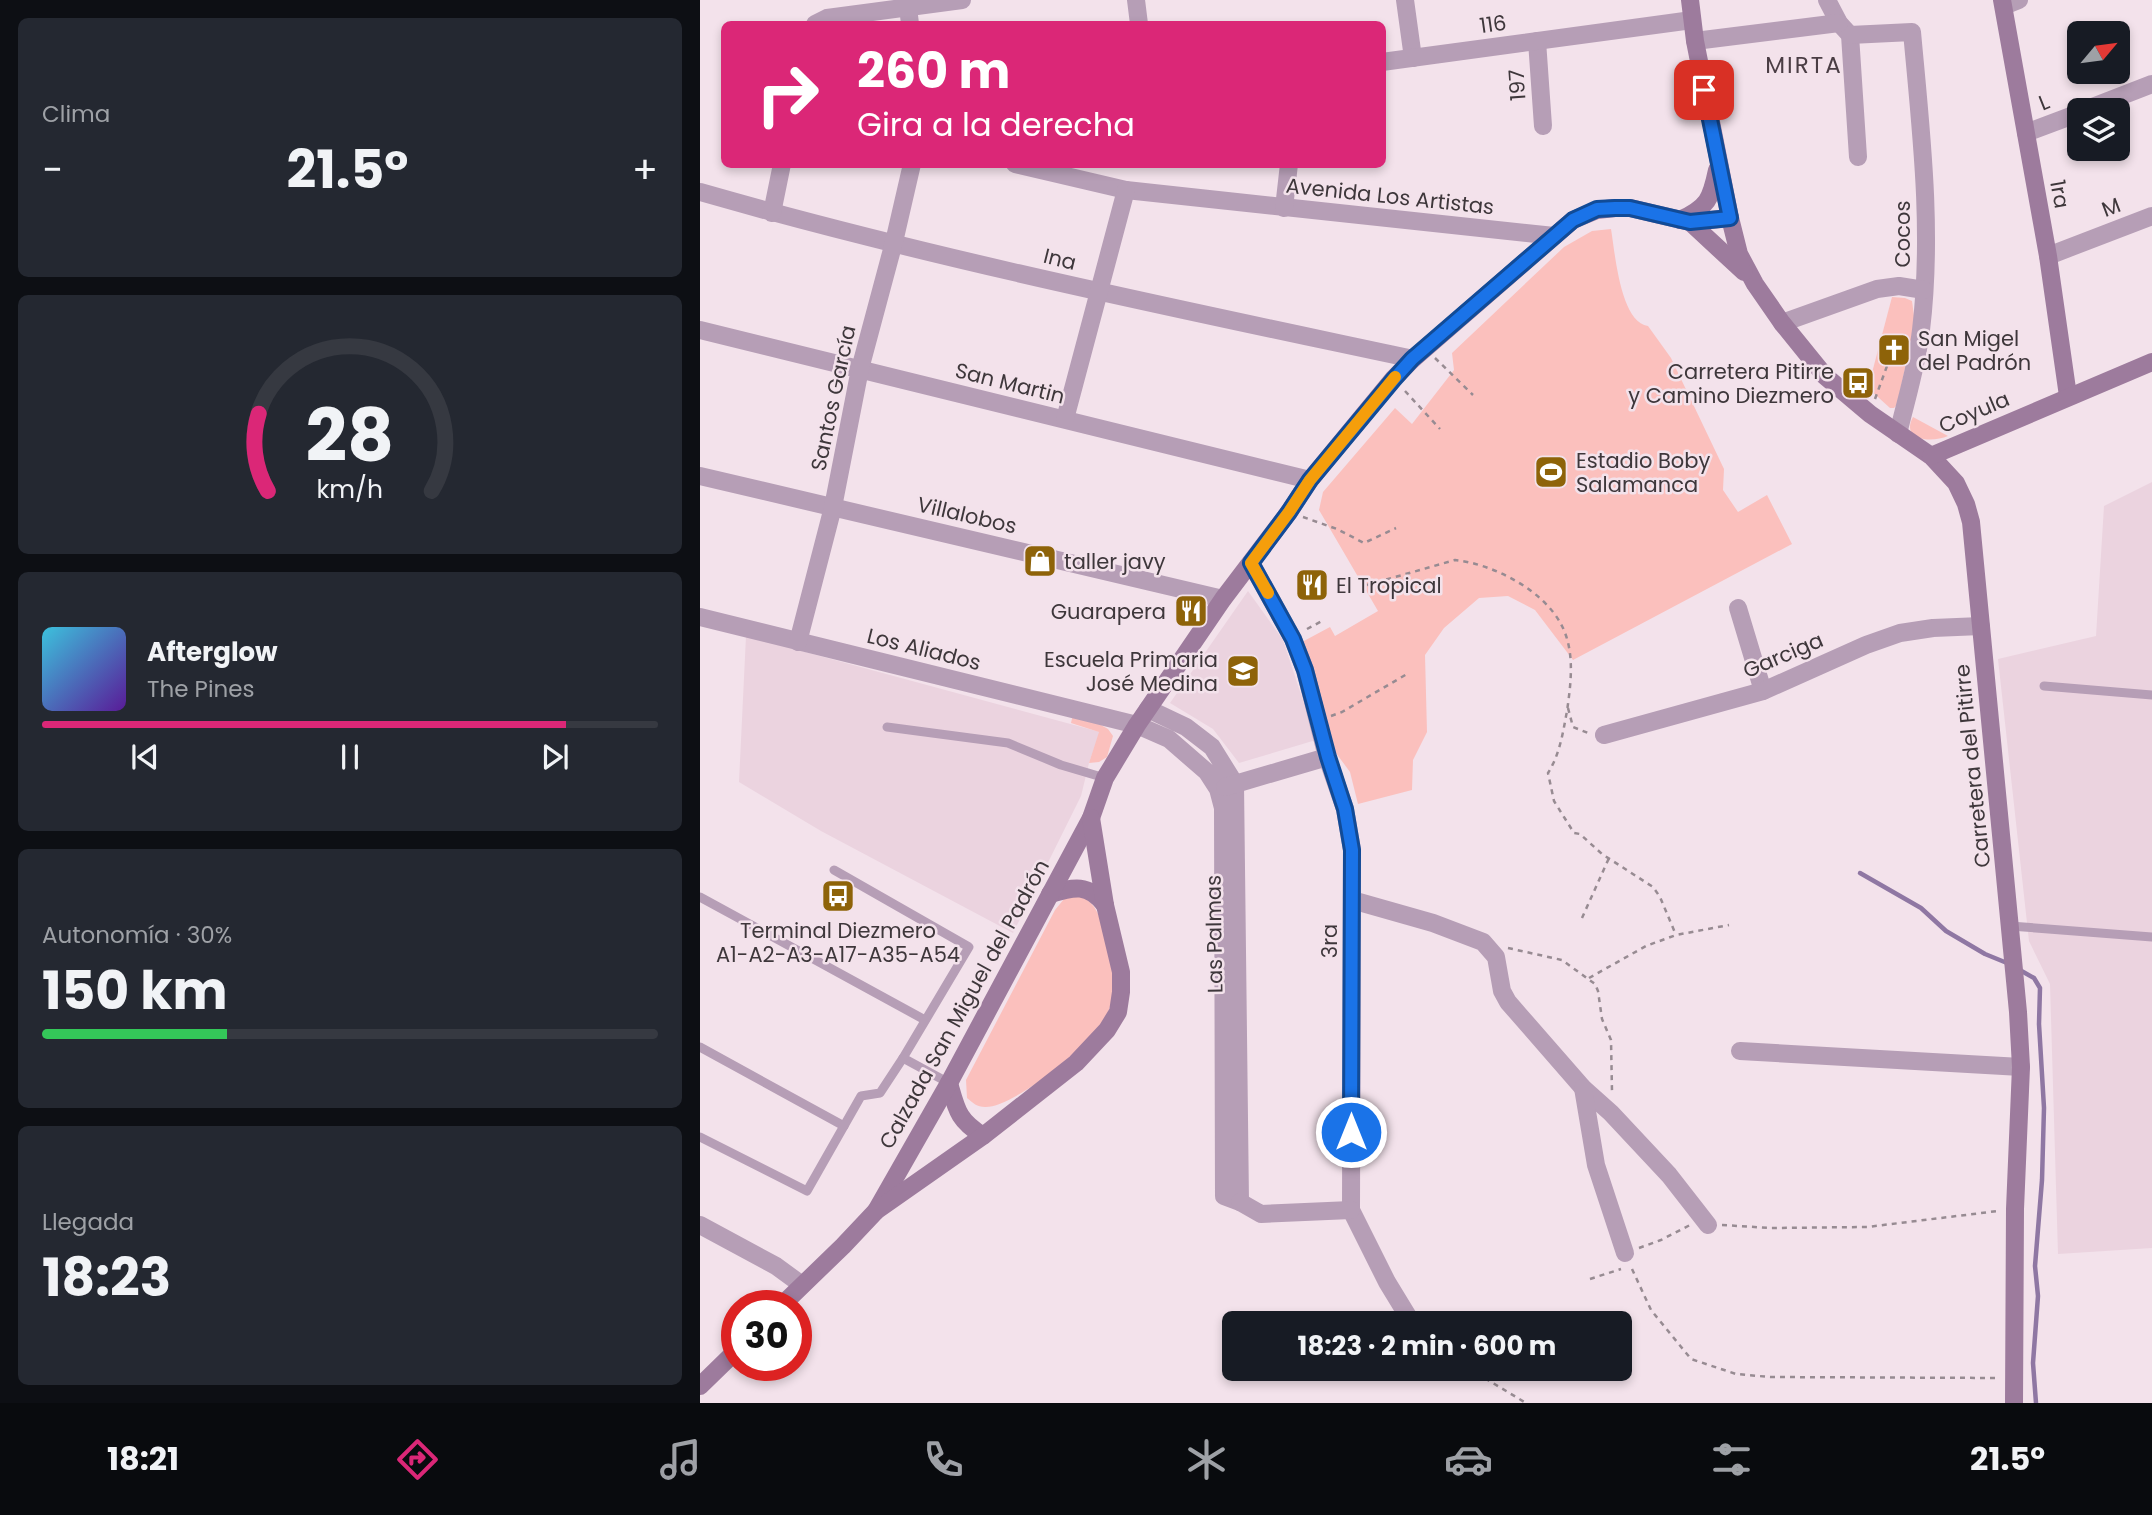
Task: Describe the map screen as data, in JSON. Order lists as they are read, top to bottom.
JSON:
{
  "streets": {
    "main road": [
      "1ra",
      "Coyula",
      "Carretera del Pitirre",
      "Calzada San Miguel del Padrón"
    ],
    "street": [
      "116",
      "197",
      "L",
      "Avenida Los Artistas",
      "M",
      "Cocos",
      "Ina",
      "San Martin",
      "Santos García",
      "Villalobos",
      "Los Aliados",
      "Garciga",
      "Las Palmas",
      "3ra"
    ]
  },
  "crossings": [
    ["116", "197"],
    ["116", "Carretera del Pitirre"],
    ["L", "1ra"],
    ["1ra", "M"],
    ["1ra", "Coyula"],
    ["Avenida Los Artistas", "Calzada San Miguel del Padrón"],
    ["Cocos", "Carretera del Pitirre"],
    ["Ina", "Santos García"],
    ["Ina", "Calzada San Miguel del Padrón"],
    ["San Martin", "Santos García"],
    ["San Martin", "Calzada San Miguel del Padrón"],
    ["Santos García", "Villalobos"],
    ["Santos García", "Los Aliados"],
    ["Coyula", "Carretera del Pitirre"],
    ["Villalobos", "Calzada San Miguel del Padrón"],
    ["Los Aliados", "Calzada San Miguel del Padrón"],
    ["Garciga", "Carretera del Pitirre"],
    ["Carretera del Pitirre", "Calzada San Miguel del Padrón"],
    ["Las Palmas", "3ra"],
    ["Las Palmas", "Calzada San Miguel del Padrón"],
    ["3ra", "Calzada San Miguel del Padrón"]
  ],
  "districts": ["MIRTA"],
  "places": {
    "church": ["San Migel del Padrón"],
    "bus stop": ["Carretera Pitirre y Camino Diezmero", "Terminal Diezmero A1-A2-A3-A17-A35-A54"],
    "sports": ["Estadio Boby Salamanca"],
    "shop": ["taller javy"],
    "restaurant": ["El Tropical", "Guarapera"],
    "school or university": ["Escuela Primaria José Medina"]
  },
  "north": "top right",
  "page": {
    "tile": [
      "Clima",
      ["Autonomía · 30%", "150 km"],
      ["Llegada", "18:23"]
    ],
    "turn": ["260 m", "Gira a la derecha"],
    "heat": ["−", "21.5°", "+"],
    "song": ["Afterglow", "The Pines"],
    "limit": "30",
    "trip": "18:23 · 2 min · 600 m",
    "tabs": ["18:21", "21.5°"],
    "gauge": ["28", "km/h"]
  }
}
